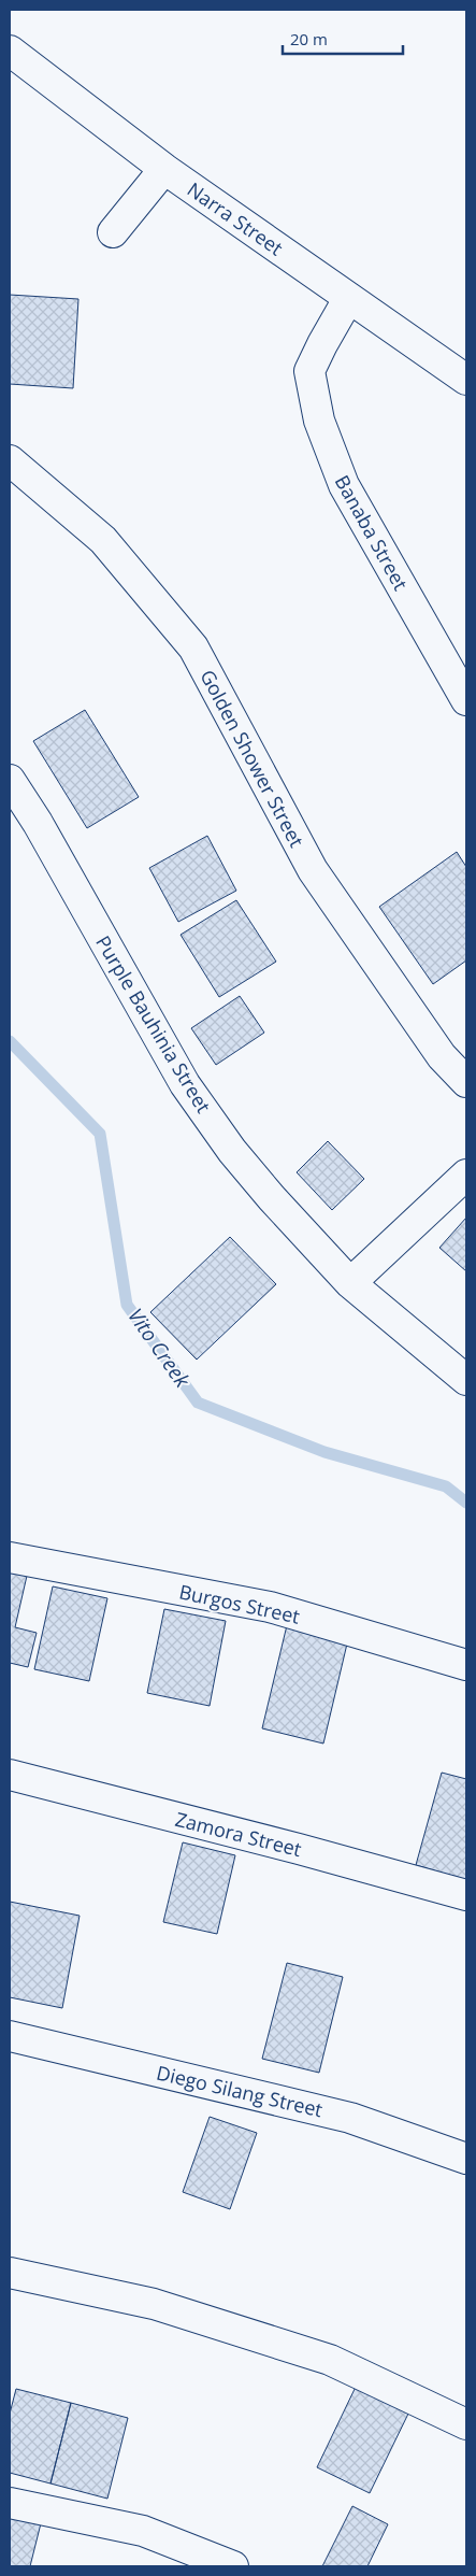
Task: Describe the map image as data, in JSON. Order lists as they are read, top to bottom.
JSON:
{
  "streets": {
    "street": [
      "Narra Street",
      "Banaba Street",
      "Golden Shower Street",
      "Purple Bauhinia Street",
      "Burgos Street",
      "Zamora Street",
      "Diego Silang Street"
    ]
  },
  "crossings": [
    ["Narra Street", "Banaba Street"]
  ],
  "water": ["Vito Creek"],
  "scale_bar": "20 m"
}
